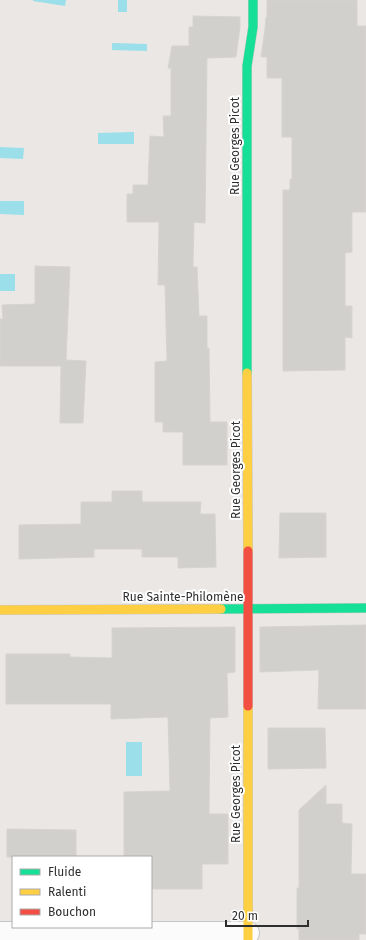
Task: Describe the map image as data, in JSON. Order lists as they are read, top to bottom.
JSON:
{
  "streets": {
    "street": ["Rue Georges Picot", "Rue Sainte-Philomène"]
  },
  "crossings": [
    ["Rue Georges Picot", "Rue Sainte-Philomène"]
  ],
  "legend": ["Fluide", "Ralenti", "Bouchon"],
  "scale_bar": "20 m"
}
